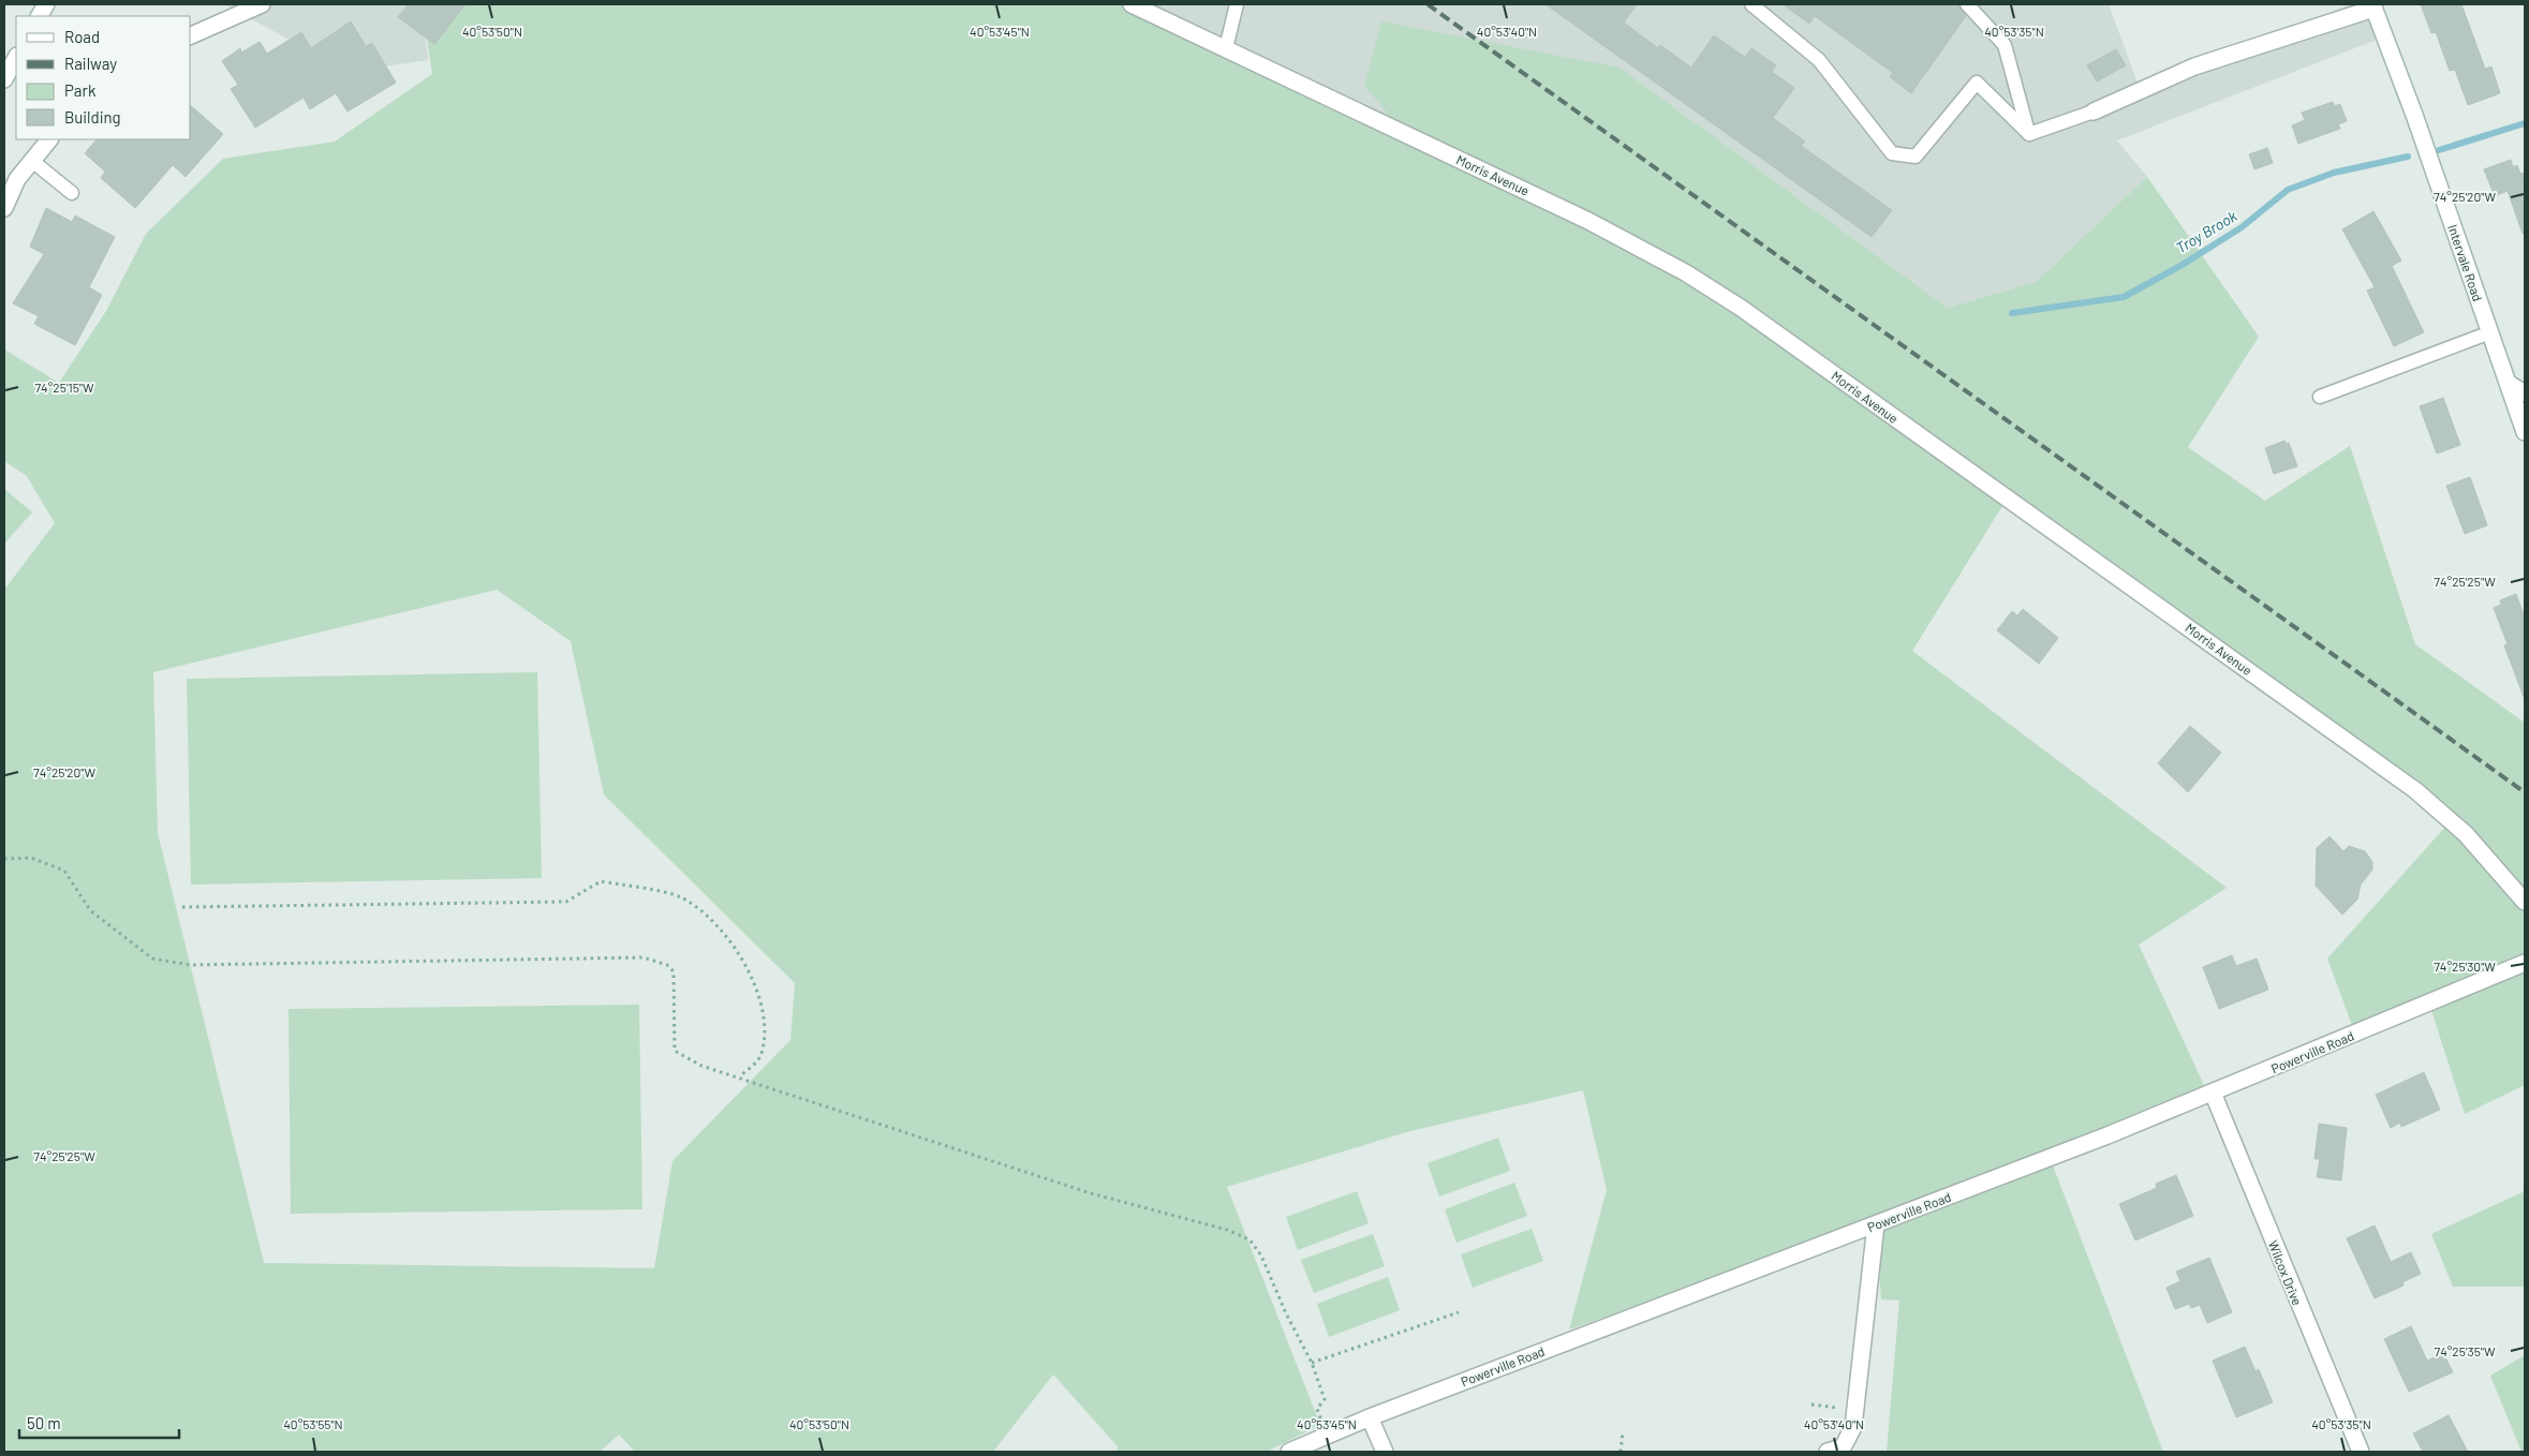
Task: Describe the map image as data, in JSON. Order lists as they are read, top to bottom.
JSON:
{
  "streets": {
    "street": [
      "Morris Avenue",
      "Intervale Road",
      "Powerville Road",
      "Wilcox Drive"
    ]
  },
  "crossings": [
    ["Powerville Road", "Wilcox Drive"]
  ],
  "water": ["Troy Brook"],
  "legend": [
    "Road",
    "Railway",
    "Park",
    "Building"
  ],
  "scale_bar": "50 m",
  "coordinates": [
    "40°53'50\"N",
    "40°53'45\"N",
    "40°53'40\"N",
    "40°53'35\"N",
    "74°25'20\"W",
    "74°25'15\"W",
    "74°25'25\"W",
    "74°25'30\"W",
    "74°25'35\"W",
    "40°53'55\"N"
  ]
}
